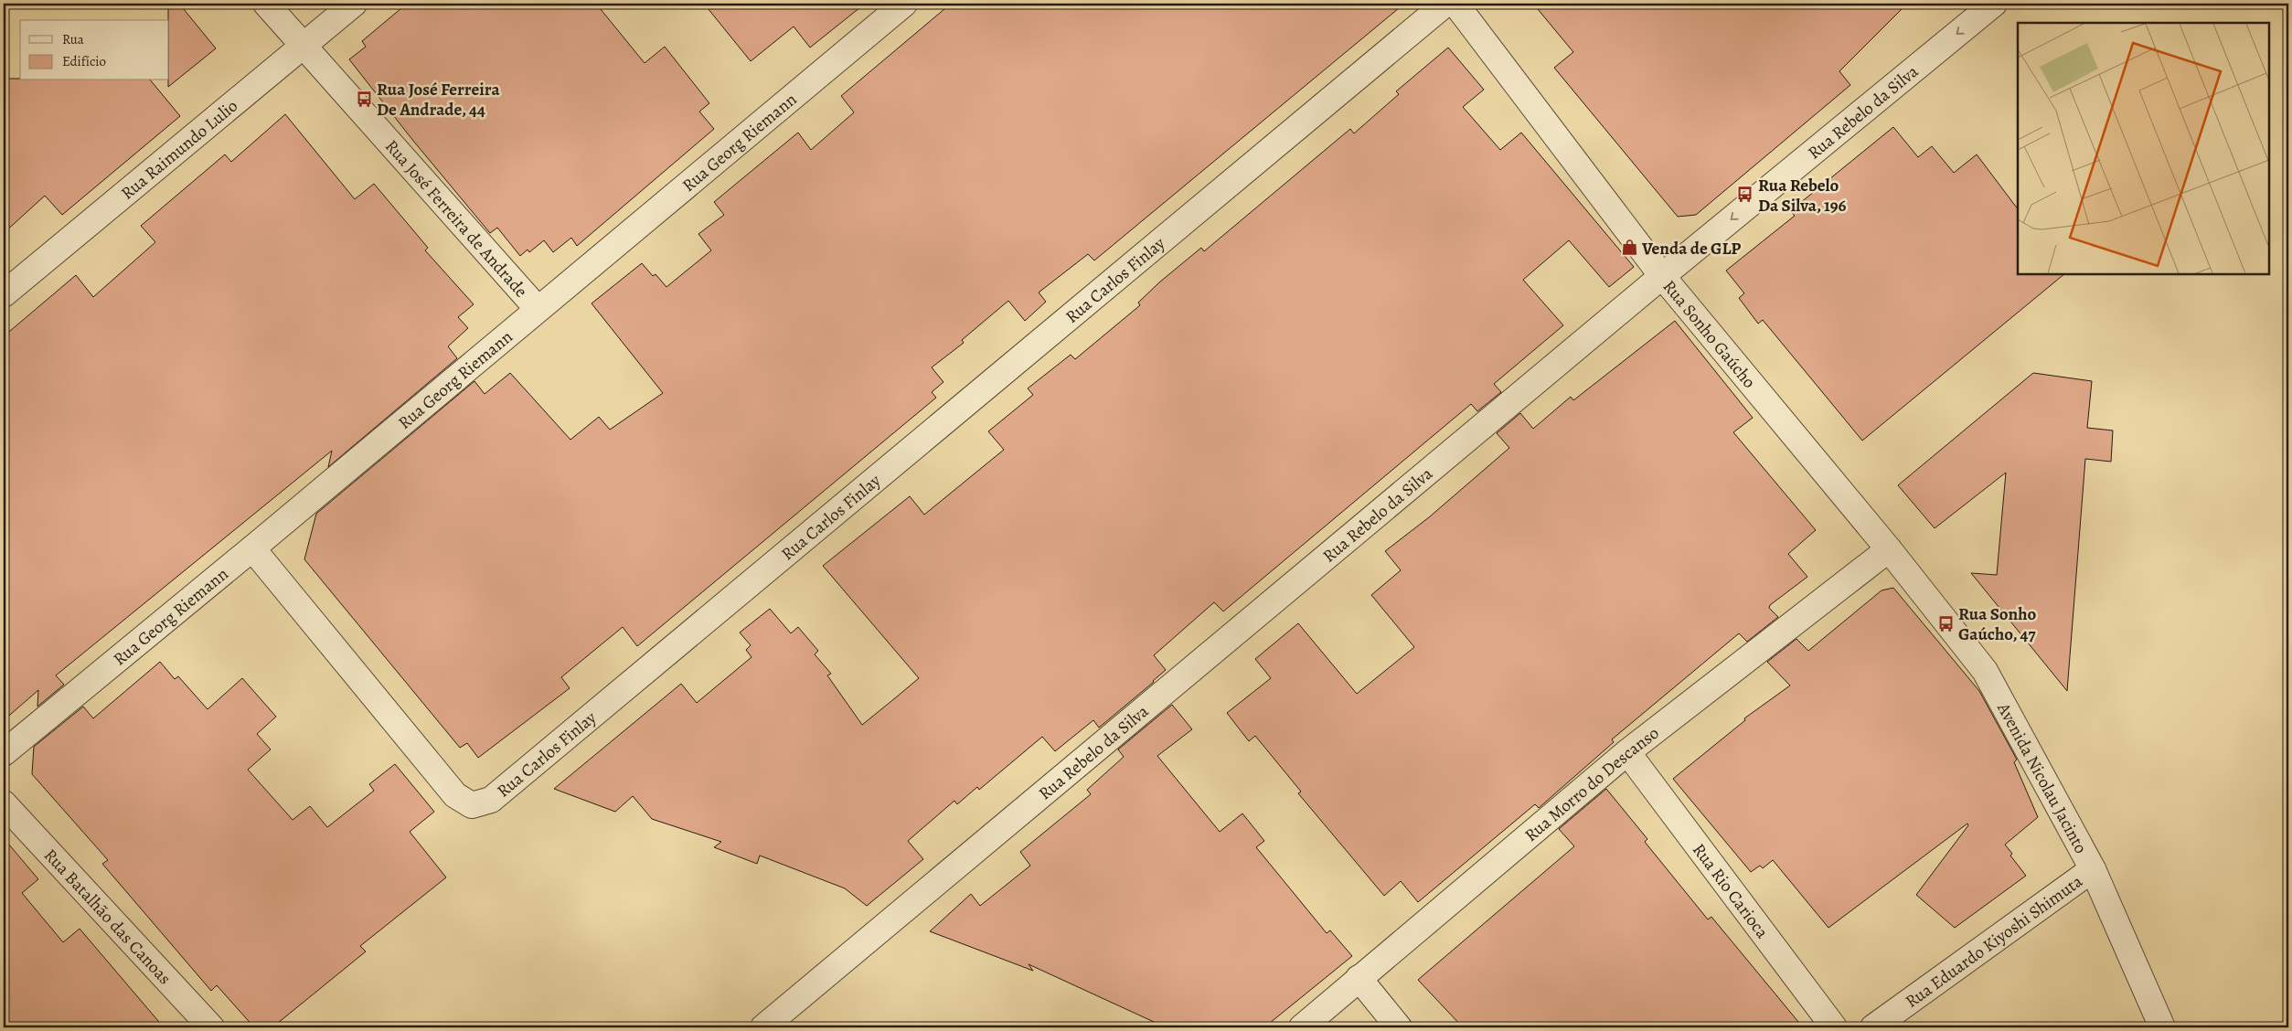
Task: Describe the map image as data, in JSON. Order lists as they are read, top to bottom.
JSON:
{
  "streets": {
    "street": [
      "Rua Rebelo da Silva",
      "Rua Georg Riemann",
      "Rua Raimundo Lulio",
      "Rua José Ferreira de Andrade",
      "Rua Carlos Finlay",
      "Rua Sonho Gaúcho",
      "Avenida Nicolau Jacinto",
      "Rua Morro do Descanso",
      "Rua Rio Carioca",
      "Rua Batalhão das Canoas",
      "Rua Eduardo Kiyoshi Shimuta"
    ]
  },
  "crossings": [
    ["Rua Rebelo da Silva", "Rua Sonho Gaúcho"],
    ["Rua Georg Riemann", "Rua José Ferreira de Andrade"],
    ["Rua Georg Riemann", "Rua Carlos Finlay"],
    ["Rua Raimundo Lulio", "Rua José Ferreira de Andrade"],
    ["Rua Sonho Gaúcho", "Avenida Nicolau Jacinto"],
    ["Rua Sonho Gaúcho", "Rua Morro do Descanso"],
    ["Avenida Nicolau Jacinto", "Rua Morro do Descanso"],
    ["Avenida Nicolau Jacinto", "Rua Eduardo Kiyoshi Shimuta"],
    ["Rua Morro do Descanso", "Rua Rio Carioca"]
  ],
  "places": {
    "bus stop": ["Rua José Ferreira De Andrade, 44", "Rua Rebelo Da Silva, 196", "Rua Sonho Gaúcho, 47"],
    "shop": ["Venda de GLP"]
  },
  "legend": ["Rua", "Edifício"]
}
